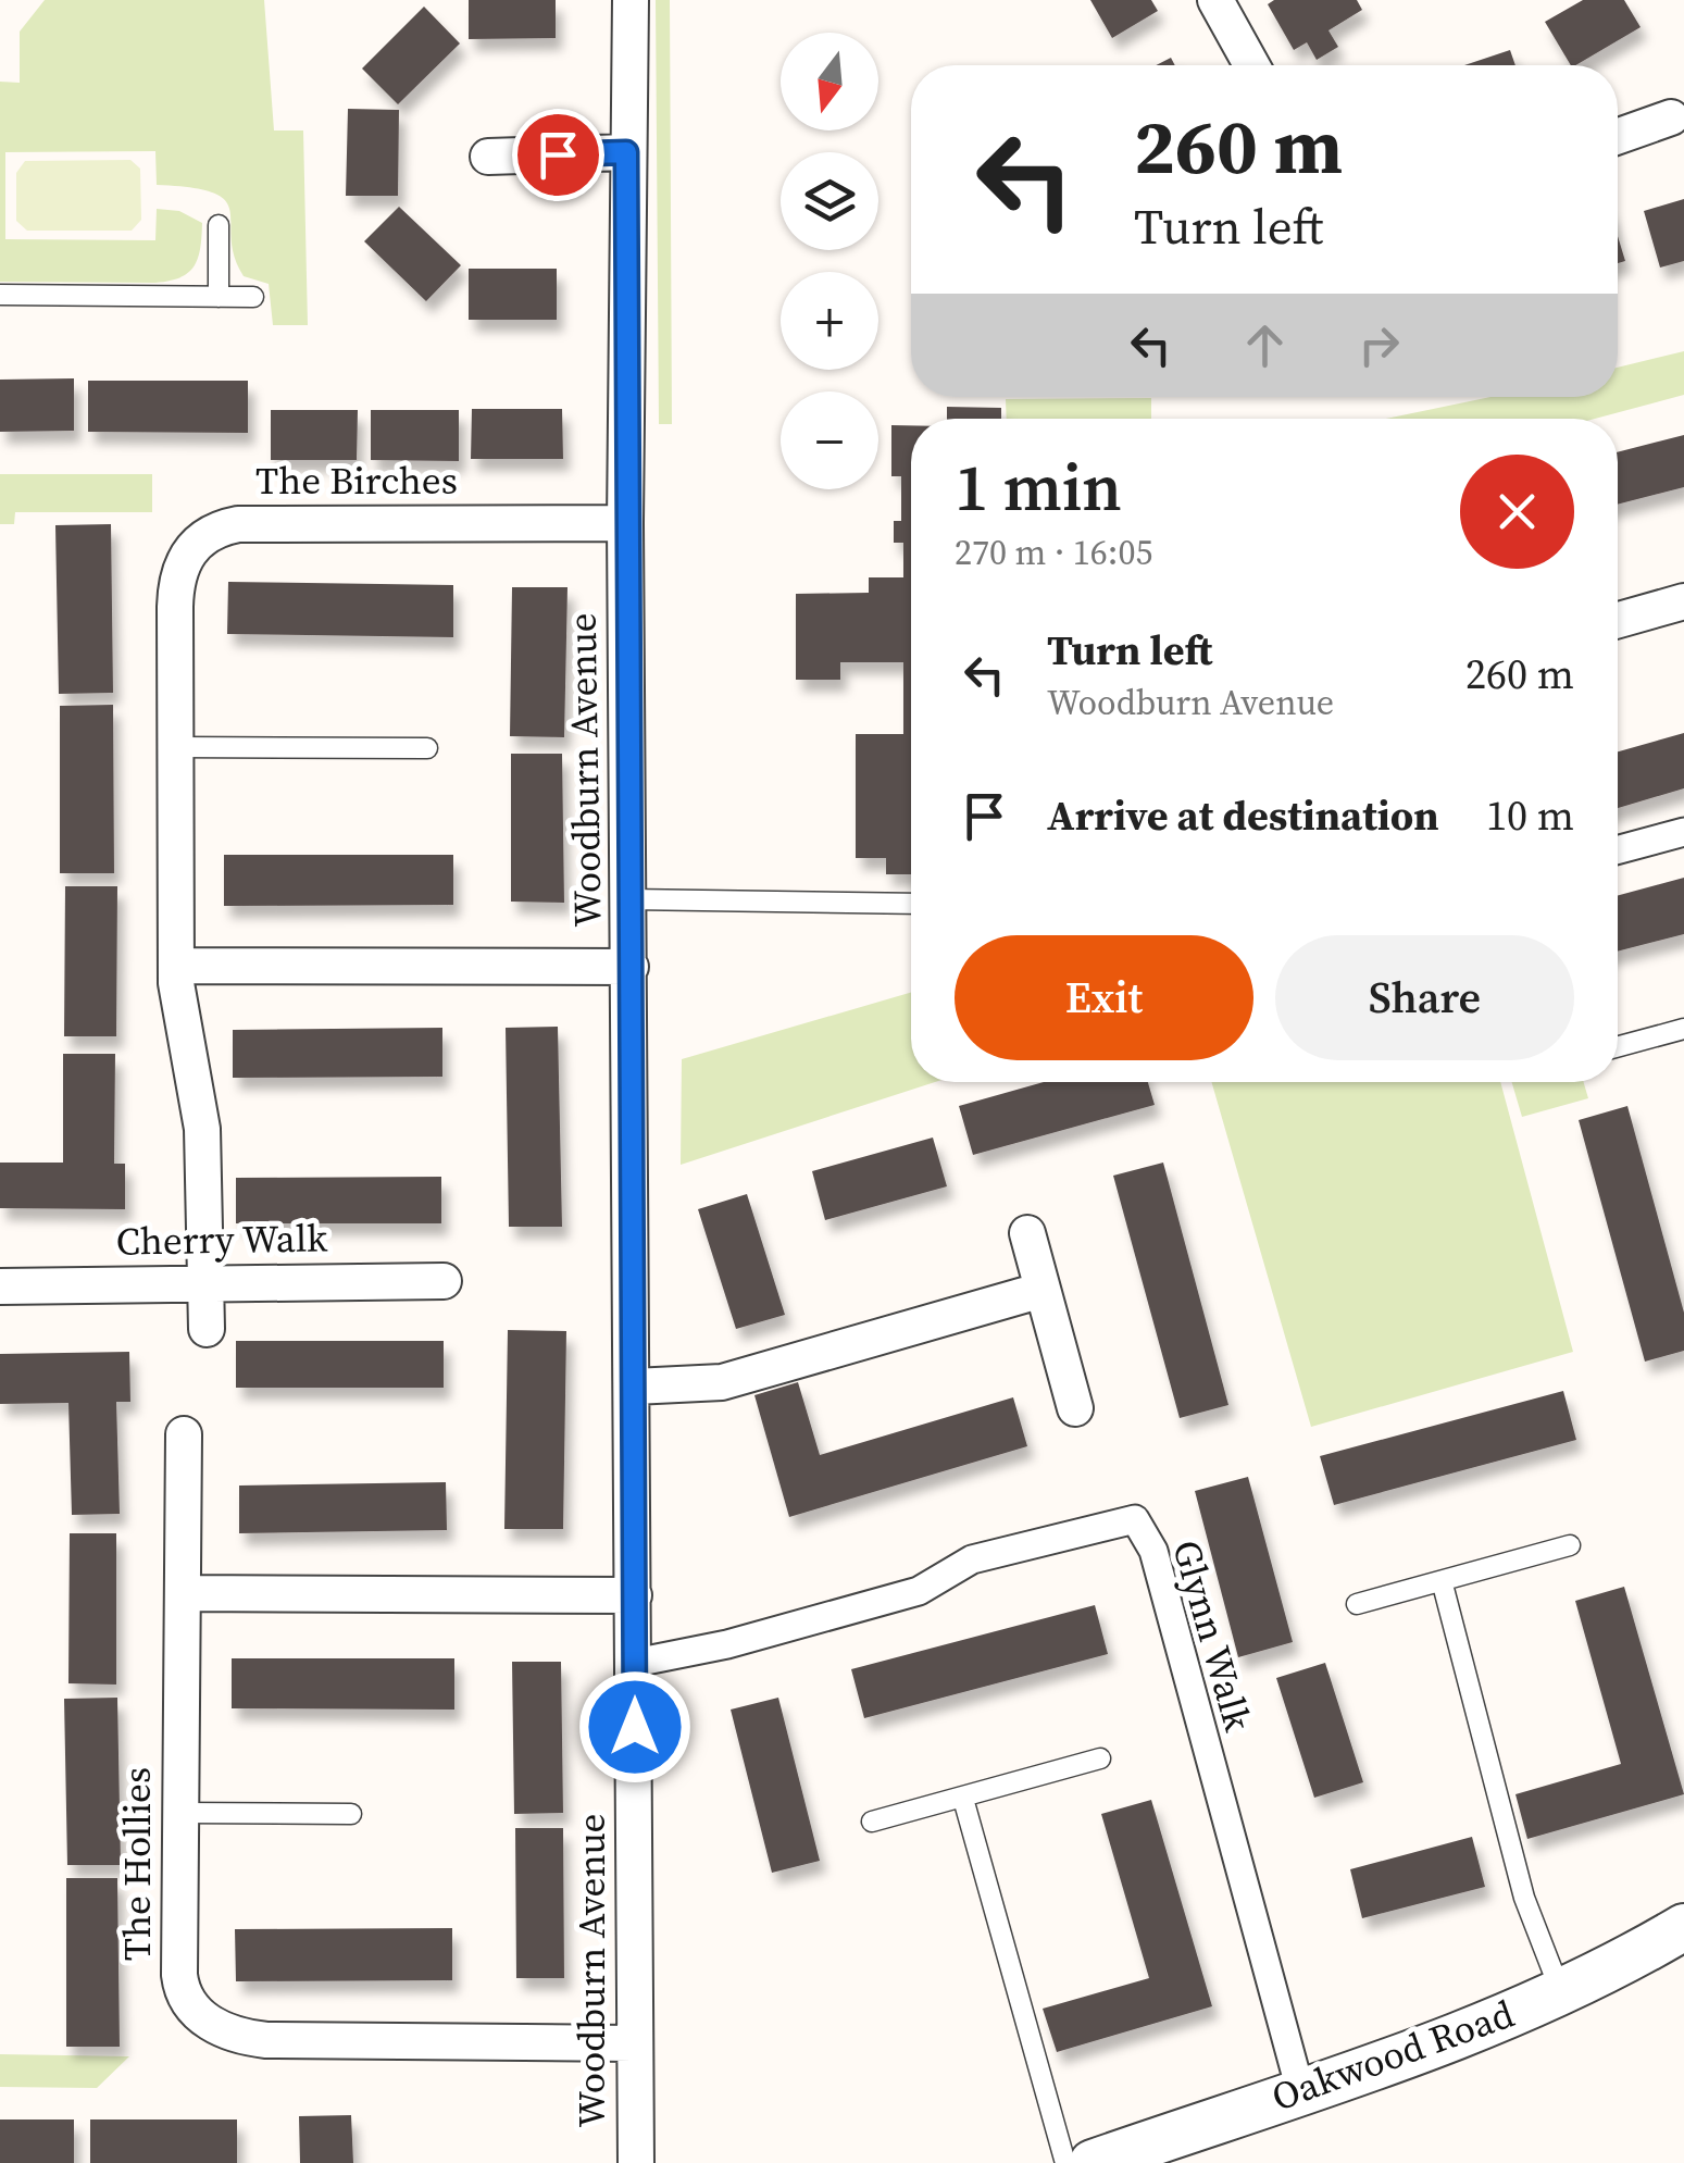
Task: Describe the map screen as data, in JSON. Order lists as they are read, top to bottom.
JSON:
{
  "streets": {
    "street": [
      "The Birches",
      "Woodburn Avenue",
      "Cherry Walk",
      "Glynn Walk",
      "The Hollies",
      "Oakwood Road"
    ]
  },
  "crossings": [
    ["The Birches", "Woodburn Avenue"],
    ["The Birches", "Cherry Walk"],
    ["Woodburn Avenue", "Glynn Walk"],
    ["Woodburn Avenue", "The Hollies"],
    ["Glynn Walk", "Oakwood Road"]
  ],
  "north": "bottom",
  "page": {
    "map_buttons": ["+", "−"],
    "turn": ["260 m", "Turn left"],
    "heading": ["1 min", "270 m · 16:05"],
    "list": [
      {
        "name": "Turn left",
        "note": "Woodburn Avenue",
        "value": "260 m"
      },
      {
        "name": "Arrive at destination",
        "value": "10 m"
      }
    ],
    "buttons": ["Exit", "Share"]
  }
}
